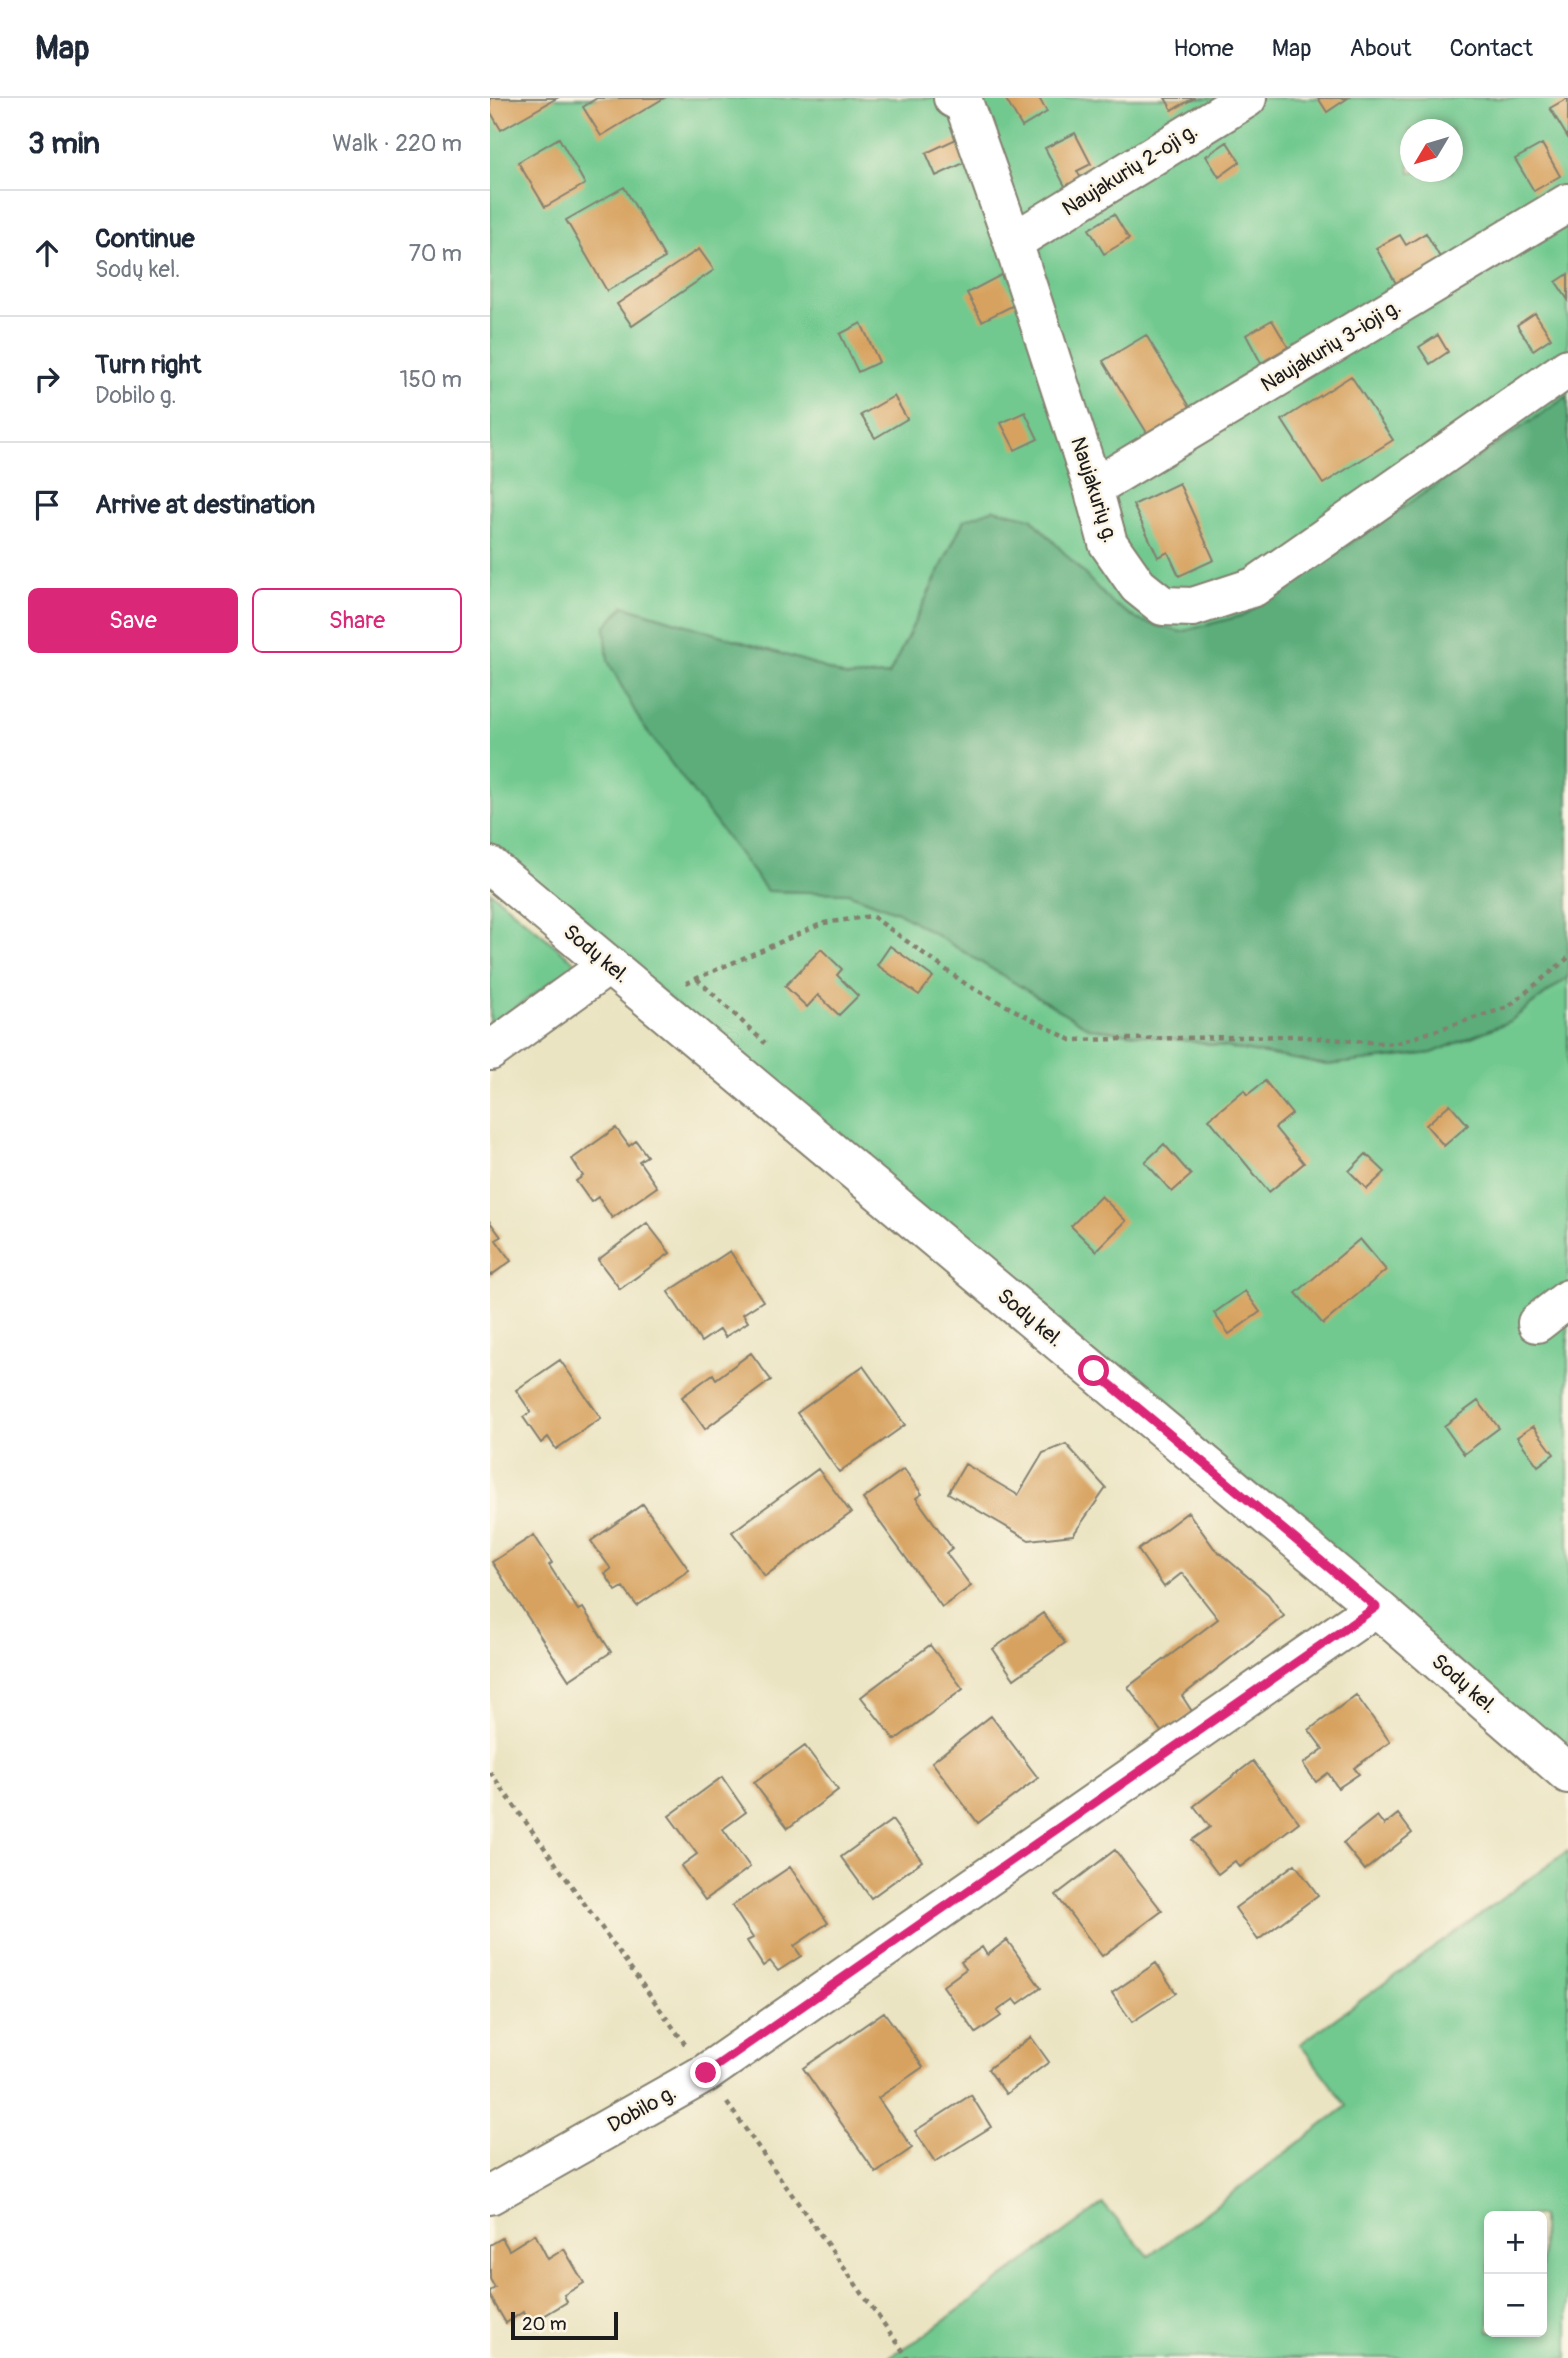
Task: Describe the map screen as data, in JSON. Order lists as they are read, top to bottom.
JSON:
{
  "streets": {
    "street": [
      "Naujakurių 2-oji g.",
      "Naujakurių 3-ioji g.",
      "Naujakurių g.",
      "Sodų kel.",
      "Dobilo g."
    ]
  },
  "crossings": [
    ["Naujakurių 2-oji g.", "Naujakurių g."],
    ["Naujakurių 3-ioji g.", "Naujakurių g."],
    ["Sodų kel.", "Dobilo g."]
  ],
  "scale_bar": "20 m",
  "north": "bottom left",
  "page": {
    "header": "Map",
    "nav": [
      "Home",
      "Map",
      "About",
      "Contact"
    ],
    "heading": ["3 min", "Walk · 220 m"],
    "list": [
      ["Continue", "Sodų kel.", "70 m"],
      ["Turn right", "Dobilo g.", "150 m"],
      "Arrive at destination"
    ],
    "buttons": ["Save", "Share"],
    "map_buttons": ["+", "−"],
    "scale": "20 m"
  }
}
